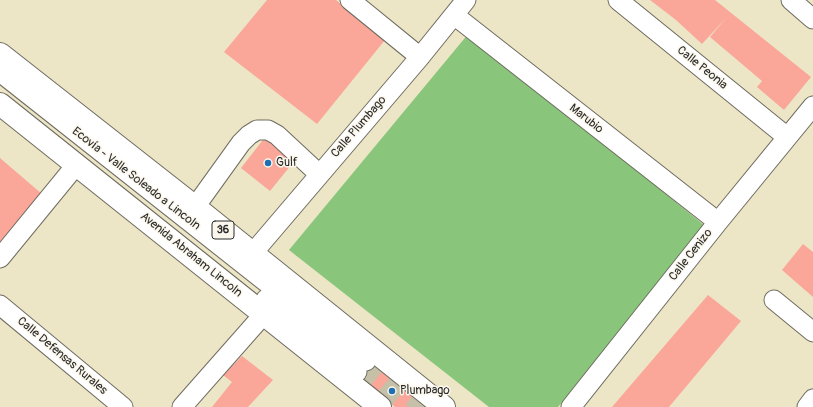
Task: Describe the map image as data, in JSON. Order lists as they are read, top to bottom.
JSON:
{
  "streets": {
    "main road": ["36", "Avenida Abraham Lincoln"],
    "street": [
      "Calle Peonia",
      "Marubio",
      "Calle Plumbago",
      "Ecovía - Valle Soleado a Lincoln",
      "Calle Cenizo",
      "Calle Defensas Rurales"
    ]
  },
  "crossings": [
    ["Calle Peonia", "Calle Cenizo"],
    ["Marubio", "Calle Plumbago"],
    ["Marubio", "Calle Cenizo"],
    ["Calle Plumbago", "36"]
  ],
  "places": ["Gulf", "Plumbago"]
}
